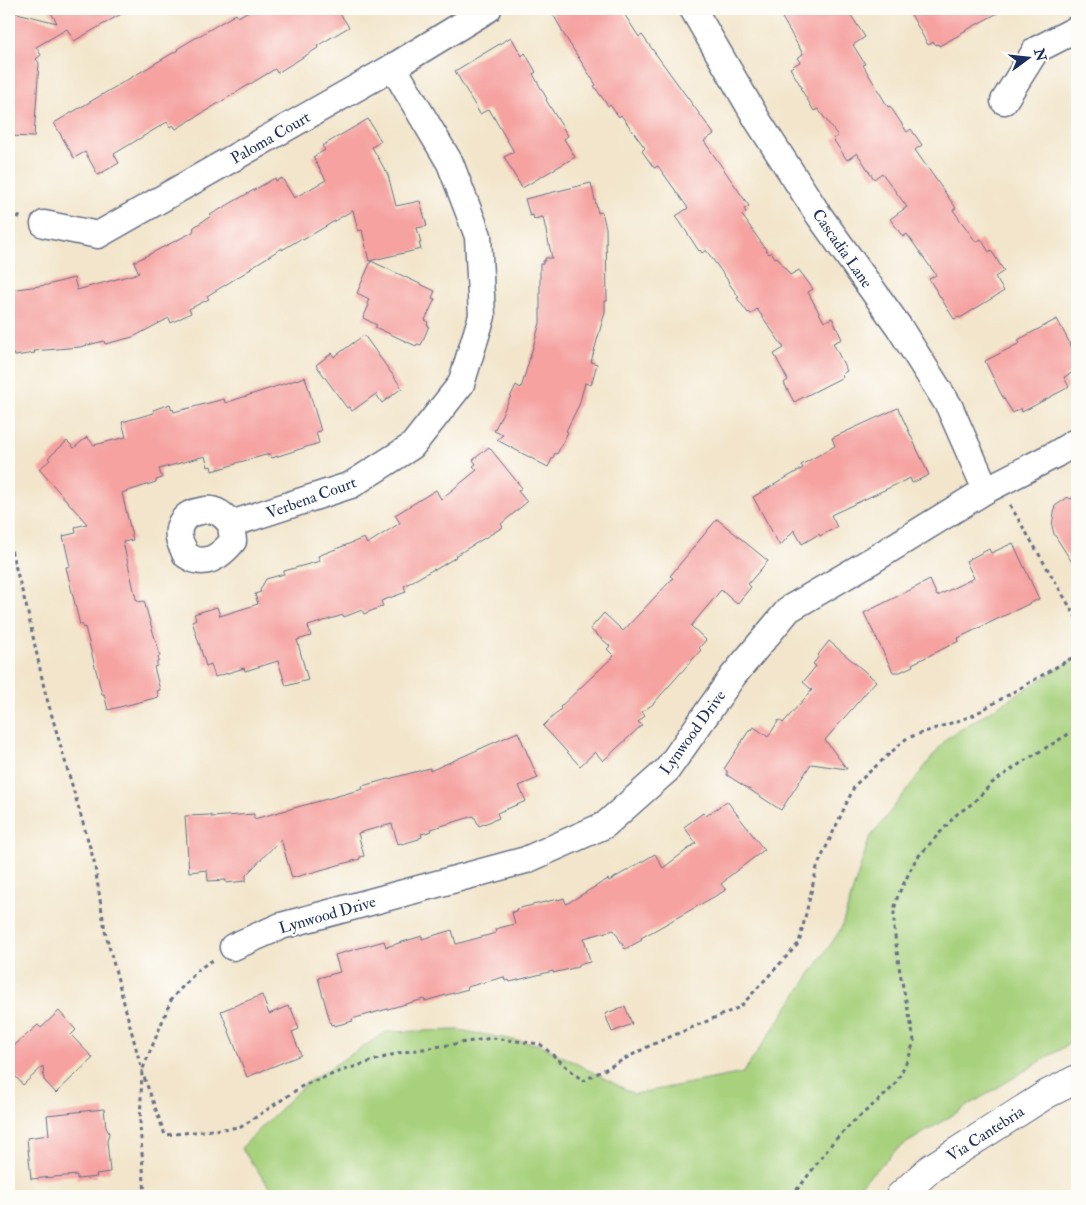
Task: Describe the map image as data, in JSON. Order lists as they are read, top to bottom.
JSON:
{
  "streets": {
    "main road": ["Via Cantebria"],
    "street": [
      "Paloma Court",
      "Cascadia Lane",
      "Verbena Court",
      "Lynwood Drive"
    ]
  },
  "crossings": [
    ["Paloma Court", "Verbena Court"],
    ["Cascadia Lane", "Lynwood Drive"]
  ],
  "north": "right"
}
